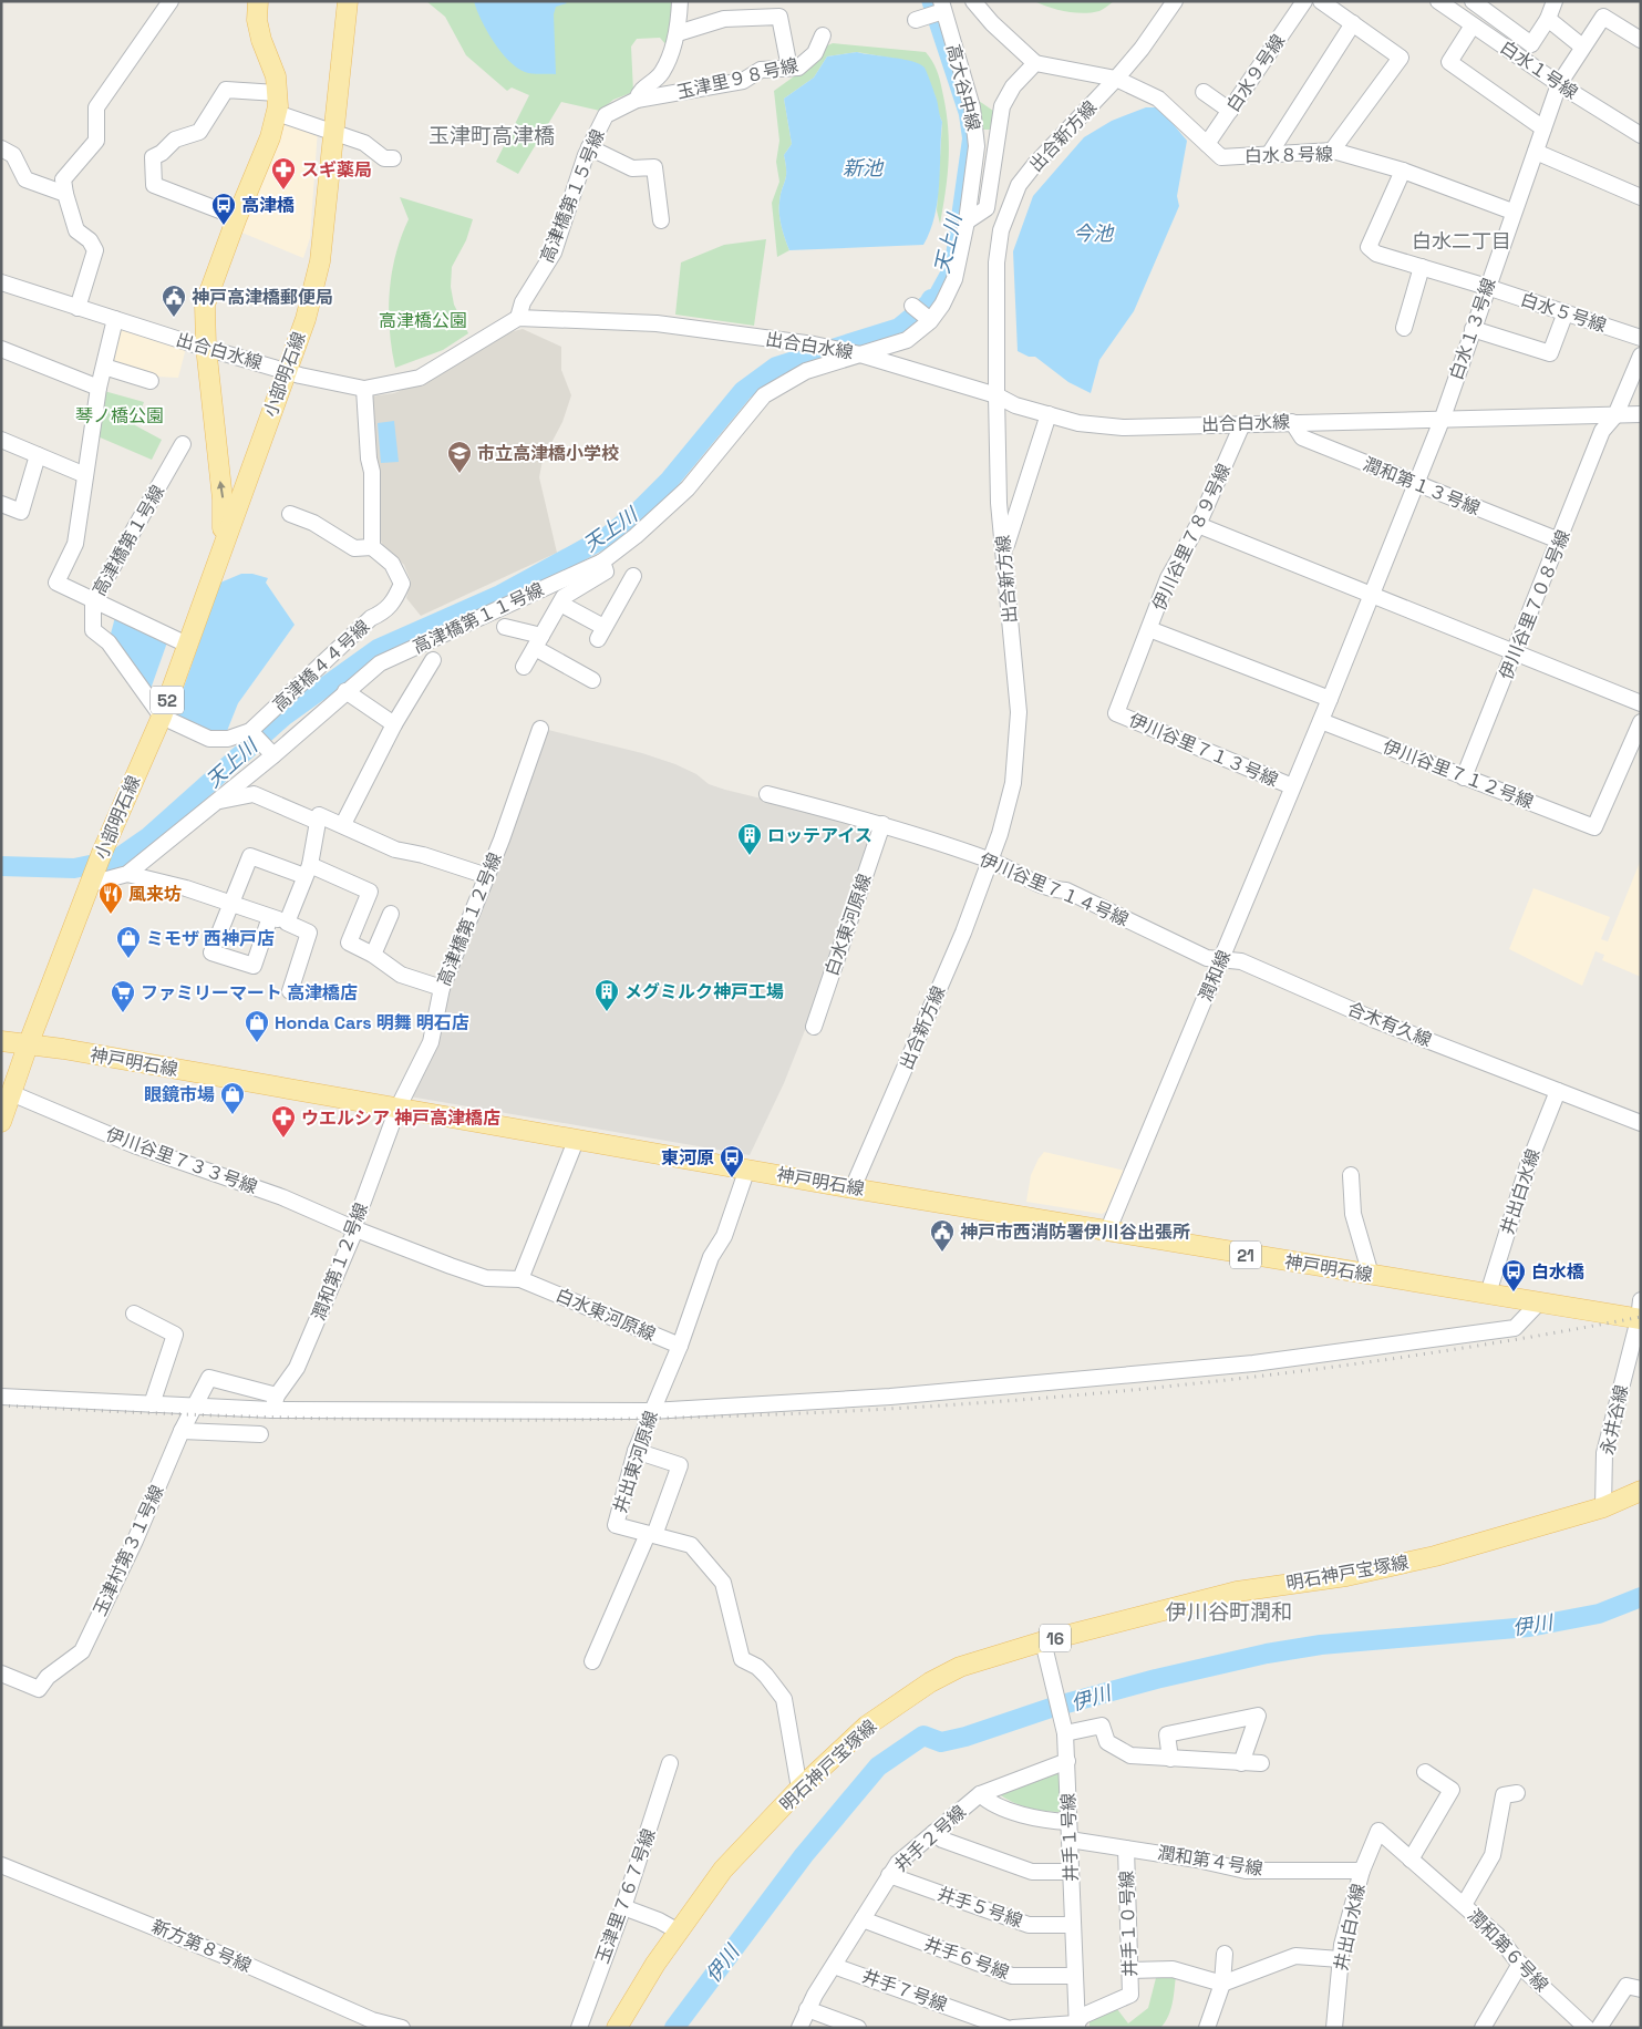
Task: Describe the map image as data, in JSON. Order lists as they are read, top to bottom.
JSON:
{
  "streets": {
    "main road": [
      "小部明石線",
      "52",
      "神戸明石線",
      "21",
      "明石神戸宝塚線",
      "16"
    ],
    "street": [
      "白水１号線",
      "白水９号線",
      "玉津里９８号線",
      "高大谷中線",
      "出合新方線",
      "白水８号線",
      "高津橋第１５号線",
      "白水５号線",
      "白水１３号線",
      "出合白水線",
      "潤和第１３号線",
      "伊川谷里７８９号線",
      "高津橋第１号線",
      "伊川谷里７０８号線",
      "高津橋第１１号線",
      "高津橋４４号線",
      "伊川谷里７１３号線",
      "伊川谷里７１２号線",
      "伊川谷里７１４号線",
      "高津橋第１２号線",
      "白水東河原線",
      "潤和線",
      "合木有久線",
      "伊川谷里７３３号線",
      "井出白水線",
      "潤和第１２号線",
      "永井谷線",
      "井出東河原線",
      "玉津村第３１号線",
      "井手１号線",
      "井手２号線",
      "潤和第４号線",
      "玉津里７６７号線",
      "井手５号線",
      "井手１０号線",
      "新方第８号線",
      "潤和第６号線",
      "井手６号線",
      "井手７号線"
    ]
  },
  "crossings": [
    ["白水１号線", "白水１３号線"],
    ["白水９号線", "白水８号線"],
    ["玉津里９８号線", "高津橋第１５号線"],
    ["高大谷中線", "出合白水線"],
    ["高大谷中線", "高津橋第１１号線"],
    ["出合新方線", "白水８号線"],
    ["出合新方線", "出合白水線"],
    ["出合新方線", "伊川谷里７１４号線"],
    ["出合新方線", "神戸明石線"],
    ["白水８号線", "白水５号線"],
    ["白水８号線", "白水１３号線"],
    ["高津橋第１５号線", "出合白水線"],
    ["白水５号線", "白水１３号線"],
    ["白水１３号線", "出合白水線"],
    ["白水１３号線", "潤和第１３号線"],
    ["白水１３号線", "潤和線"],
    ["出合白水線", "小部明石線"],
    ["出合白水線", "潤和第１３号線"],
    ["出合白水線", "伊川谷里７８９号線"],
    ["出合白水線", "伊川谷里７０８号線"],
    ["出合白水線", "高津橋第１１号線"],
    ["小部明石線", "高津橋第１号線"],
    ["小部明石線", "高津橋第１１号線"],
    ["小部明石線", "高津橋４４号線"],
    ["小部明石線", "神戸明石線"],
    ["小部明石線", "伊川谷里７３３号線"],
    ["潤和第１３号線", "伊川谷里７０８号線"],
    ["伊川谷里７８９号線", "伊川谷里７１３号線"],
    ["高津橋第１号線", "高津橋４４号線"],
    ["伊川谷里７０８号線", "伊川谷里７１２号線"],
    ["伊川谷里７１３号線", "潤和線"],
    ["伊川谷里７１２号線", "潤和線"],
    ["伊川谷里７１４号線", "白水東河原線"],
    ["伊川谷里７１４号線", "潤和線"],
    ["伊川谷里７１４号線", "合木有久線"],
    ["高津橋第１２号線", "神戸明石線"],
    ["高津橋第１２号線", "潤和第１２号線"],
    ["白水東河原線", "神戸明石線"],
    ["白水東河原線", "伊川谷里７３３号線"],
    ["白水東河原線", "潤和第１２号線"],
    ["白水東河原線", "井出東河原線"],
    ["潤和線", "合木有久線"],
    ["潤和線", "神戸明石線"],
    ["合木有久線", "井出白水線"],
    ["神戸明石線", "井出白水線"],
    ["神戸明石線", "潤和第１２号線"],
    ["神戸明石線", "永井谷線"],
    ["伊川谷里７３３号線", "潤和第１２号線"],
    ["井出白水線", "潤和第４号線"],
    ["井出白水線", "潤和第６号線"],
    ["永井谷線", "明石神戸宝塚線"],
    ["井出東河原線", "明石神戸宝塚線"],
    ["明石神戸宝塚線", "井手１号線"],
    ["井手１号線", "井手２号線"],
    ["井手１号線", "井手５号線"],
    ["井手１号線", "井手１０号線"],
    ["井手１号線", "井手６号線"],
    ["井手２号線", "井手５号線"],
    ["井手２号線", "井手６号線"],
    ["井手２号線", "井手７号線"],
    ["潤和第４号線", "井手１０号線"]
  ],
  "districts": ["玉津町高津橋", "白水二丁目", "伊川谷町潤和"],
  "water": [
    "新池",
    "今池",
    "天上川",
    "伊川"
  ],
  "parks": ["高津橋公園", "琴ノ橋公園"],
  "places": {
    "pharmacy": ["スギ薬局", "ウエルシア 神戸高津橋店"],
    "bus stop": ["高津橋", "東河原", "白水橋"],
    "public building": ["神戸高津橋郵便局", "神戸市西消防署伊川谷出張所"],
    "school or university": ["市立高津橋小学校"],
    "building": ["ロッテアイス", "メグミルク神戸工場"],
    "restaurant": ["風来坊"],
    "shop": ["ミモザ 西神戸店", "Honda Cars 明舞 明石店", "眼鏡市場"],
    "supermarket": ["ファミリーマート 高津橋店"]
  }
}
